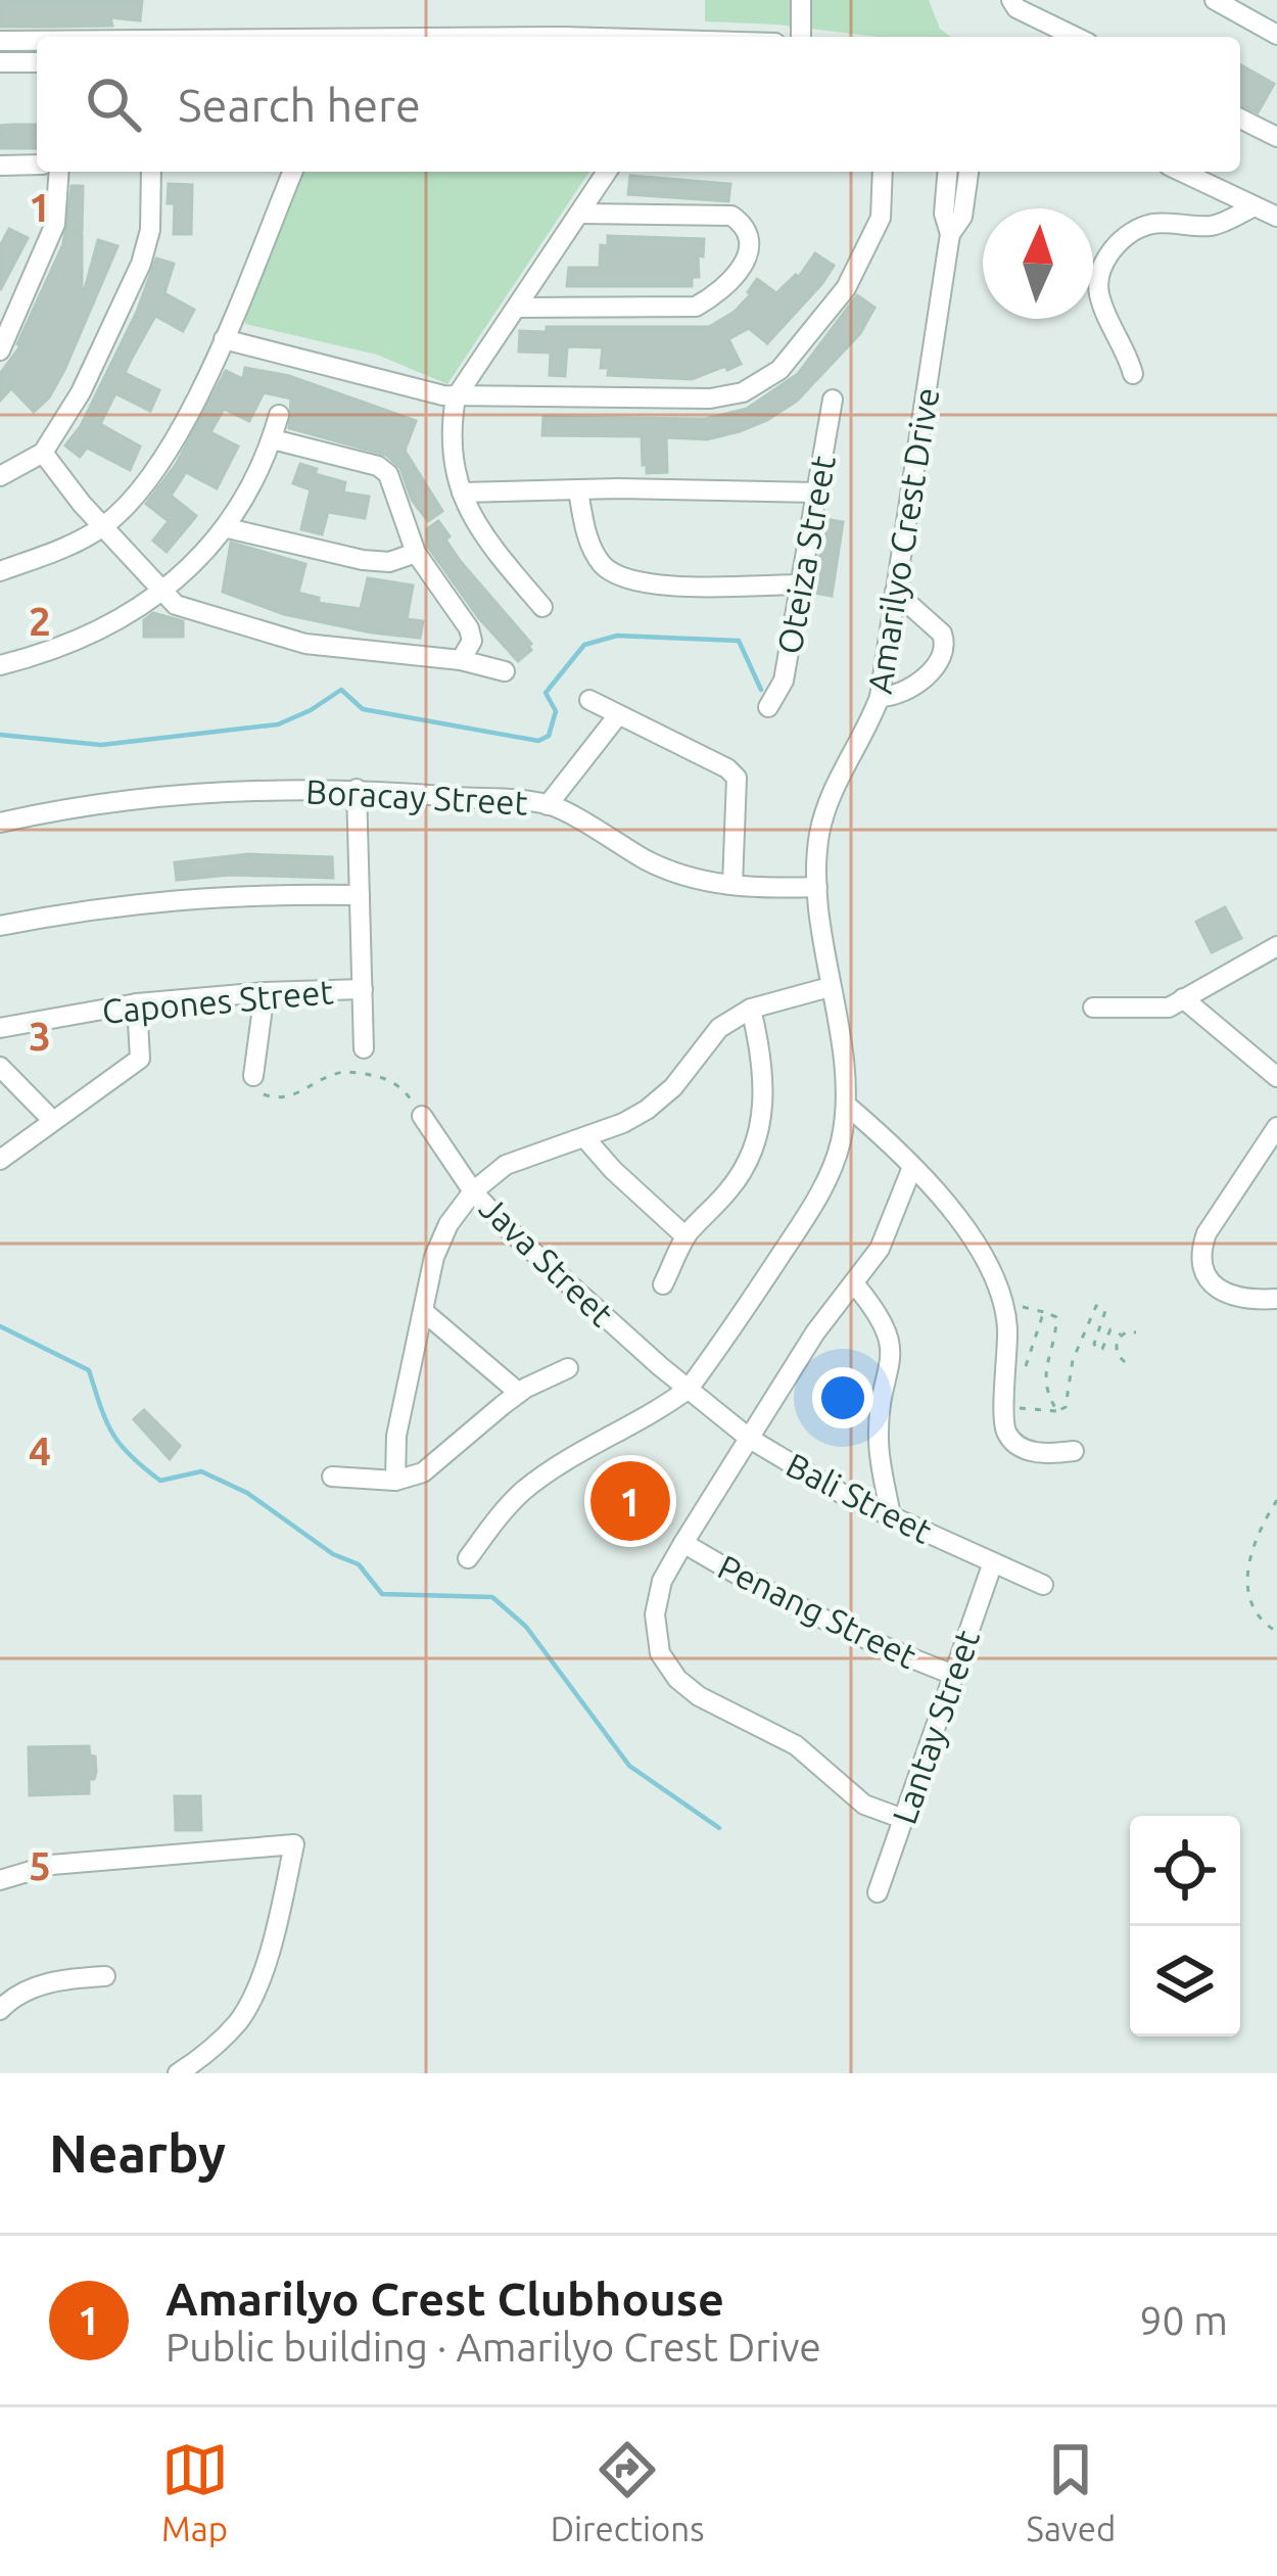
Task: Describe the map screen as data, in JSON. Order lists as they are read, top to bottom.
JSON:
{
  "streets": {
    "street": [
      "Amarilyo Crest Drive",
      "Oteiza Street",
      "Boracay Street",
      "Capones Street",
      "Java Street",
      "Bali Street",
      "Penang Street",
      "Lantay Street"
    ]
  },
  "crossings": [
    ["Amarilyo Crest Drive", "Boracay Street"],
    ["Amarilyo Crest Drive", "Java Street"],
    ["Amarilyo Crest Drive", "Bali Street"],
    ["Java Street", "Bali Street"],
    ["Bali Street", "Lantay Street"],
    ["Penang Street", "Lantay Street"]
  ],
  "north": "top",
  "page": {
    "search": "Search here",
    "pins": "1",
    "heading": "Nearby",
    "list": [
      {
        "mark": "1",
        "name": "Amarilyo Crest Clubhouse",
        "note": "Public building · Amarilyo Crest Drive",
        "value": "90 m"
      }
    ],
    "nav": ["Map", "Directions", "Saved"]
  },
  "grid": {
    "rows": [
      "1",
      "2",
      "3",
      "4",
      "5"
    ]
  }
}
